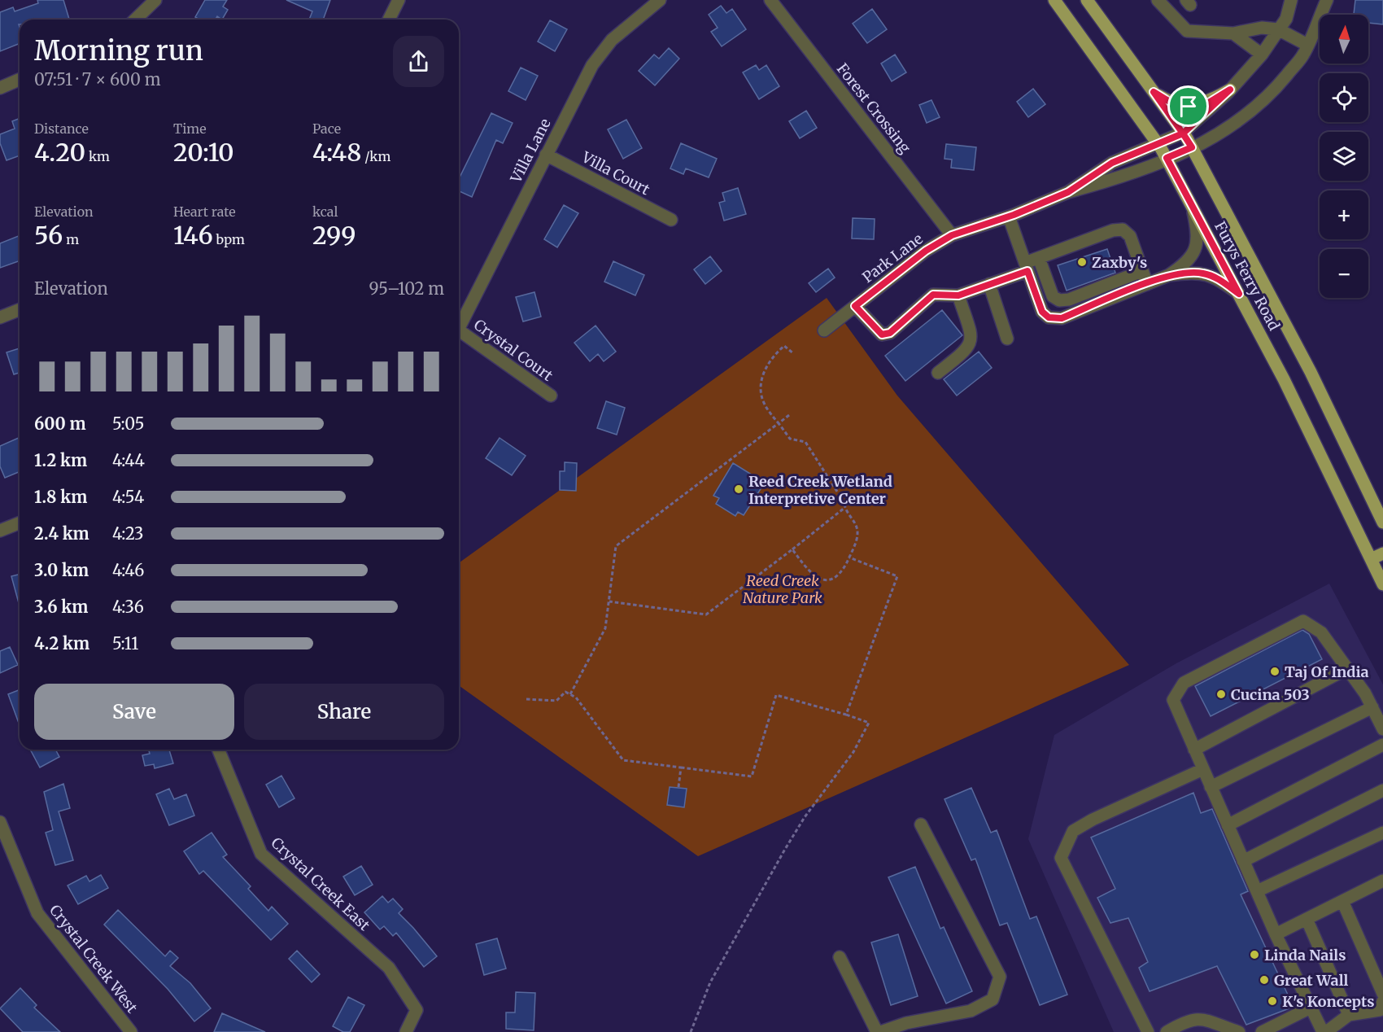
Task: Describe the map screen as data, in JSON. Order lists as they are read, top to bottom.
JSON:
{
  "streets": {
    "main road": ["Furys Ferry Road"],
    "street": [
      "Forest Crossing",
      "Villa Lane",
      "Villa Court",
      "Park Lane",
      "Crystal Court",
      "Crystal Creek East",
      "Crystal Creek West"
    ]
  },
  "crossings": [
    ["Forest Crossing", "Park Lane"],
    ["Villa Lane", "Villa Court"],
    ["Park Lane", "Furys Ferry Road"]
  ],
  "parks": ["Reed Creek Nature Park"],
  "places": [
    "Zaxby's",
    "Reed Creek Wetland Interpretive Center",
    "Taj Of India",
    "Cucina 503",
    "Linda Nails",
    "Great Wall",
    "K's Koncepts"
  ],
  "north": "top",
  "page": {
    "map_buttons": ["+", "−"],
    "heading": ["Morning run", "07:51 · 7 × 600 m"],
    "stats": [
      ["Distance", "4.20 km"],
      ["Time", "20:10"],
      ["Pace", "4:48 /km"],
      ["Elevation", "56 m"],
      ["Heart rate", "146 bpm"],
      ["kcal", "299"]
    ],
    "chart": ["Elevation", "95–102 m"],
    "list": [
      {
        "name": "600 m",
        "note": "5:05"
      },
      {
        "name": "1.2 km",
        "note": "4:44"
      },
      {
        "name": "1.8 km",
        "note": "4:54"
      },
      {
        "name": "2.4 km",
        "note": "4:23"
      },
      {
        "name": "3.0 km",
        "note": "4:46"
      },
      {
        "name": "3.6 km",
        "note": "4:36"
      },
      {
        "name": "4.2 km",
        "note": "5:11"
      }
    ],
    "buttons": ["Save", "Share"]
  }
}
